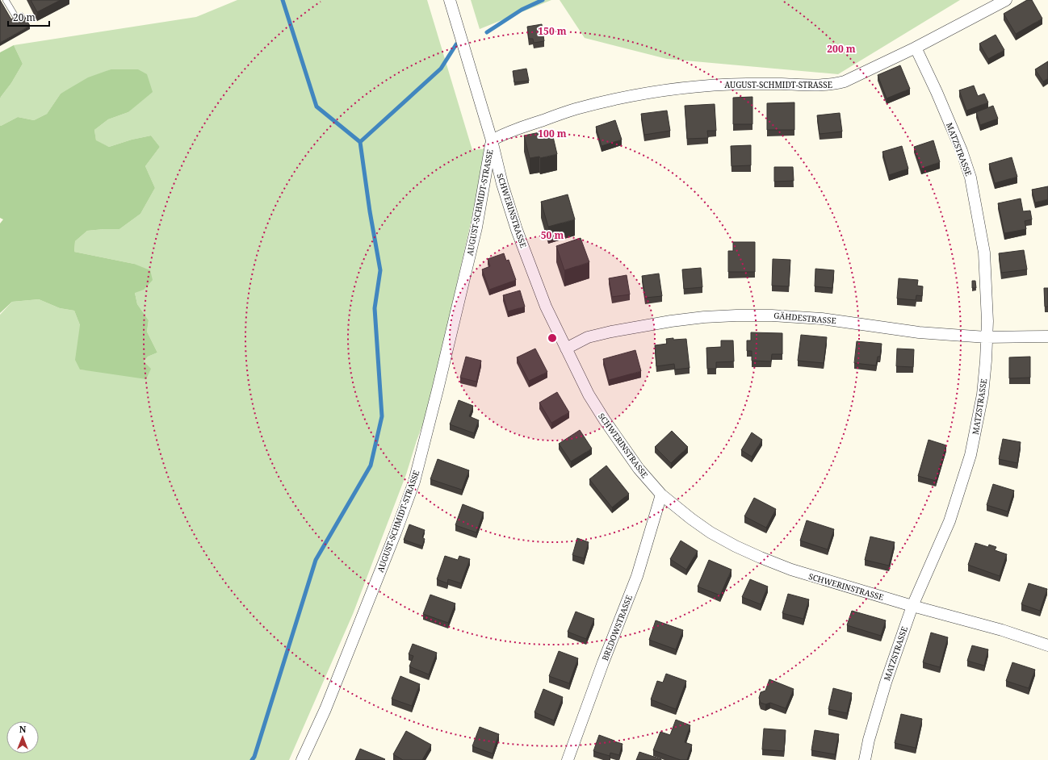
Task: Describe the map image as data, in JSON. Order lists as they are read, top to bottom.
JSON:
{
  "streets": {
    "street": [
      "AUGUST-SCHMIDT-STRASSE",
      "MATZSTRASSE",
      "SCHWERINSTRASSE",
      "GÄHDESTRASSE",
      "BREDOWSTRASSE"
    ]
  },
  "crossings": [
    ["AUGUST-SCHMIDT-STRASSE", "MATZSTRASSE"],
    ["AUGUST-SCHMIDT-STRASSE", "SCHWERINSTRASSE"],
    ["MATZSTRASSE", "SCHWERINSTRASSE"],
    ["MATZSTRASSE", "GÄHDESTRASSE"],
    ["SCHWERINSTRASSE", "GÄHDESTRASSE"],
    ["SCHWERINSTRASSE", "BREDOWSTRASSE"]
  ],
  "scale_bar": "20 m",
  "north": "top",
  "rings": [
    "150 m",
    "200 m",
    "100 m",
    "50 m"
  ]
}
